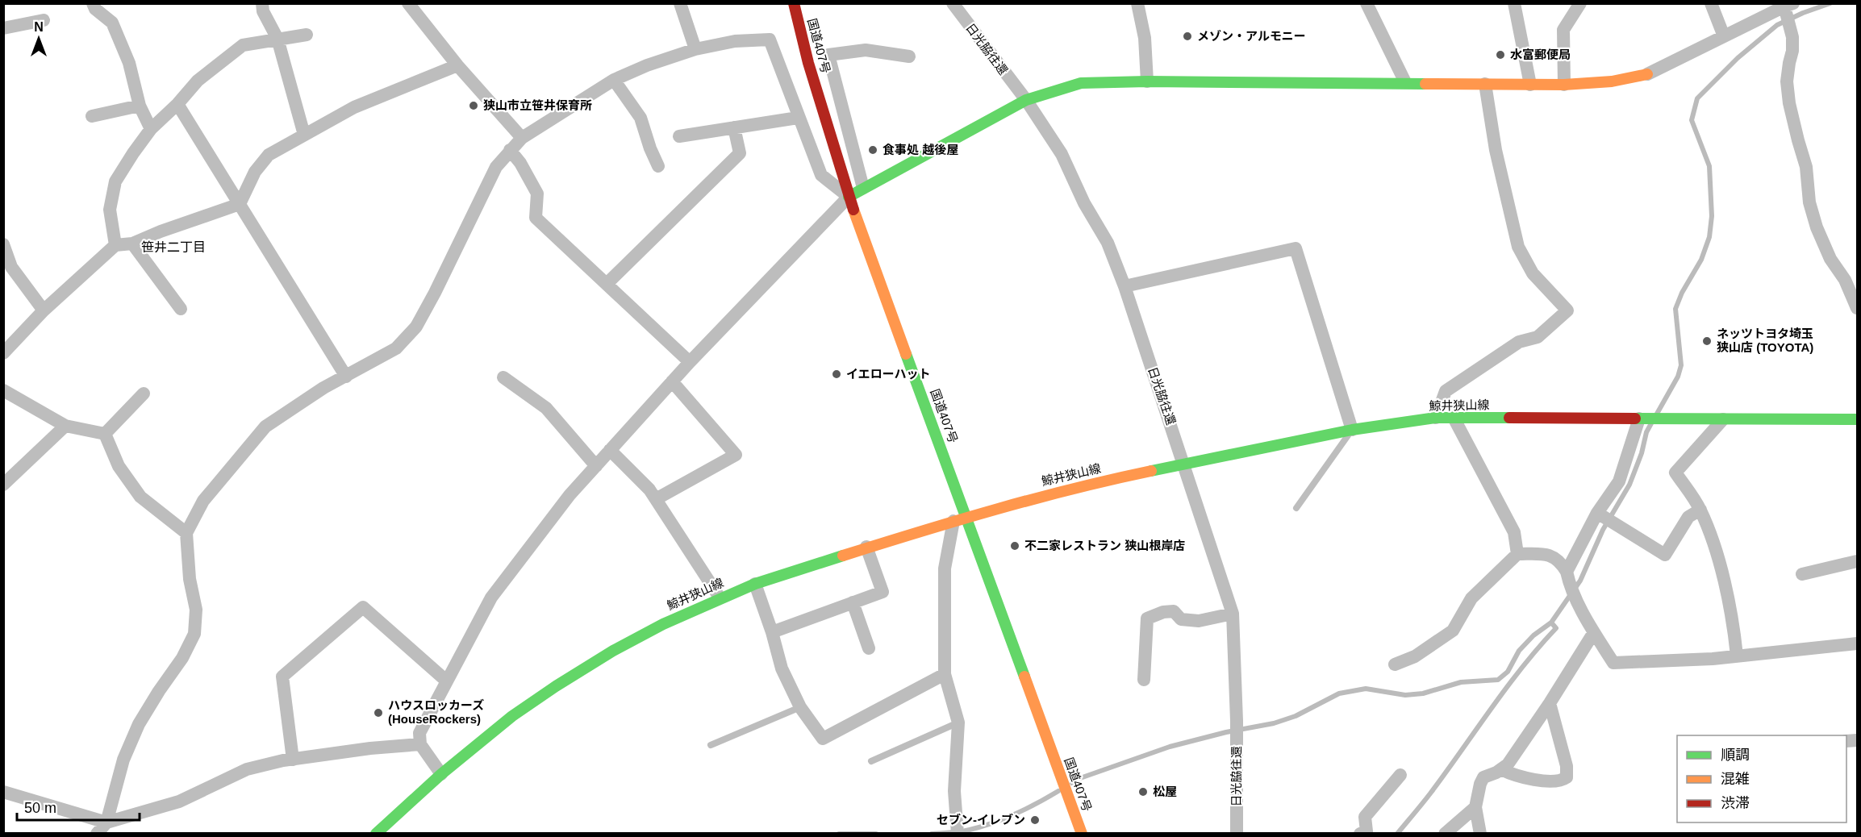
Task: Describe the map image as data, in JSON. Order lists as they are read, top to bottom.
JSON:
{
  "streets": {
    "main road": ["国道407号", "鯨井狭山線"],
    "street": ["日光脇往還"]
  },
  "crossings": [
    ["国道407号", "鯨井狭山線"],
    ["日光脇往還", "鯨井狭山線"]
  ],
  "districts": ["笹井二丁目"],
  "places": [
    "メゾン・アルモニー",
    "水富郵便局",
    "狭山市立笹井保育所",
    "食事処 越後屋",
    "ネッツトヨタ埼玉 狭山店 (TOYOTA)",
    "イエローハット",
    "不二家レストラン 狭山根岸店",
    "ハウスロッカーズ (HouseRockers)",
    "松屋",
    "セブン-イレブン"
  ],
  "legend": ["順調", "混雑", "渋滞"],
  "scale_bar": "50 m",
  "north": "top"
}
